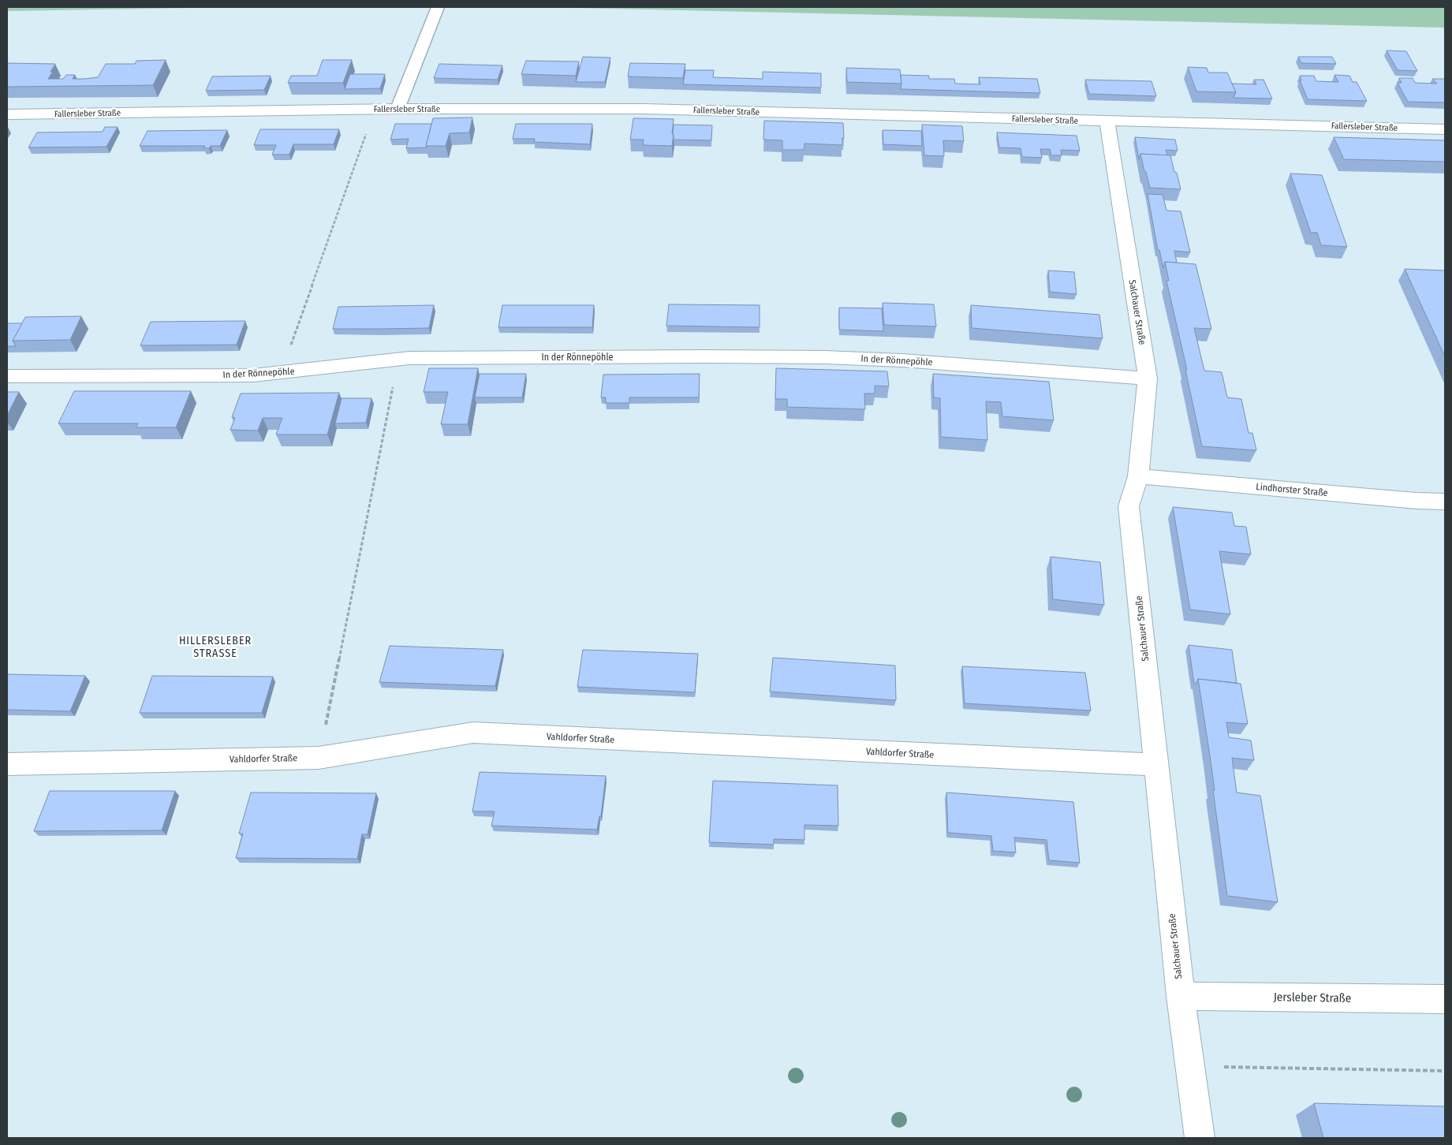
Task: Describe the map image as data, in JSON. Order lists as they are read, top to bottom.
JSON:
{
  "streets": {
    "street": [
      "Fallersleber Straße",
      "Salchauer Straße",
      "In der Rönnepöhle",
      "Lindhorster Straße",
      "Vahldorfer Straße",
      "Jersleber Straße"
    ]
  },
  "crossings": [
    ["Fallersleber Straße", "Salchauer Straße"],
    ["Salchauer Straße", "In der Rönnepöhle"],
    ["Salchauer Straße", "Lindhorster Straße"],
    ["Salchauer Straße", "Vahldorfer Straße"],
    ["Salchauer Straße", "Jersleber Straße"]
  ],
  "districts": ["HILLERSLEBER STRASSE"]
}
